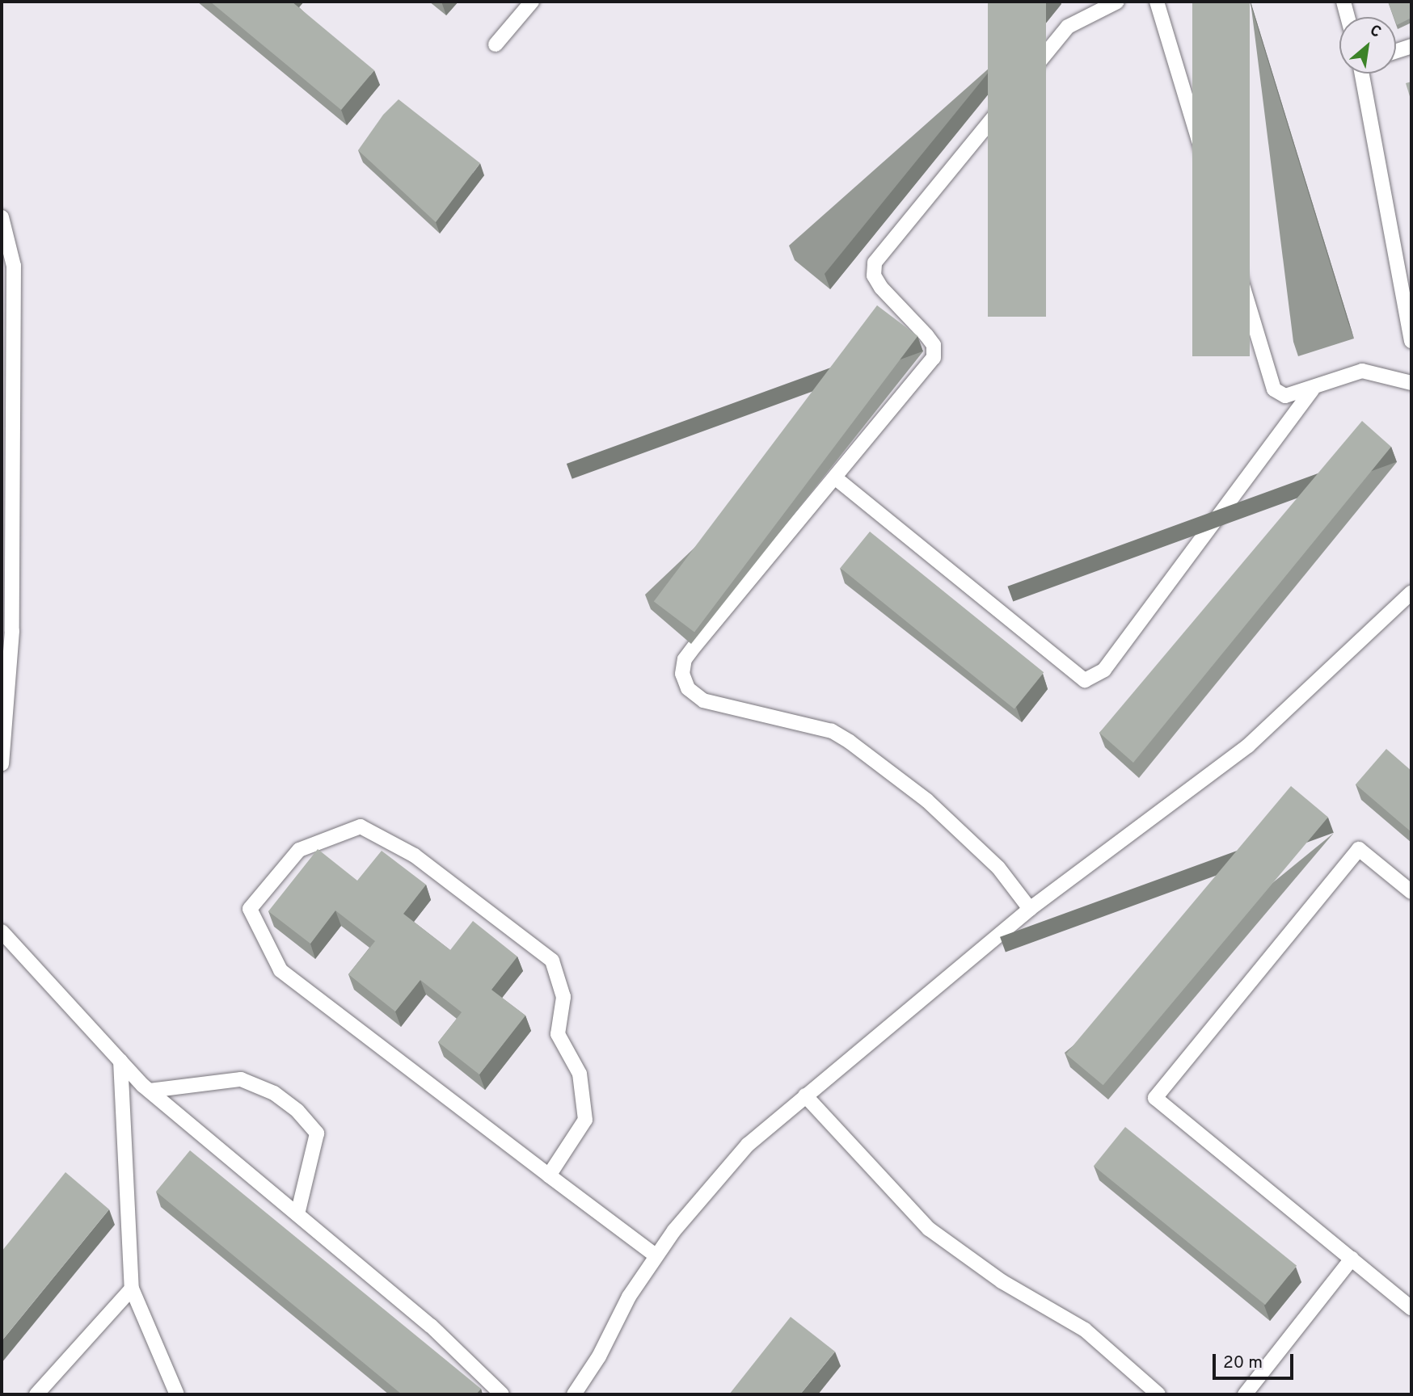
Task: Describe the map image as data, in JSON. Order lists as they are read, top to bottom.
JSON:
{
  "scale_bar": "20 m",
  "north": "top right"
}
